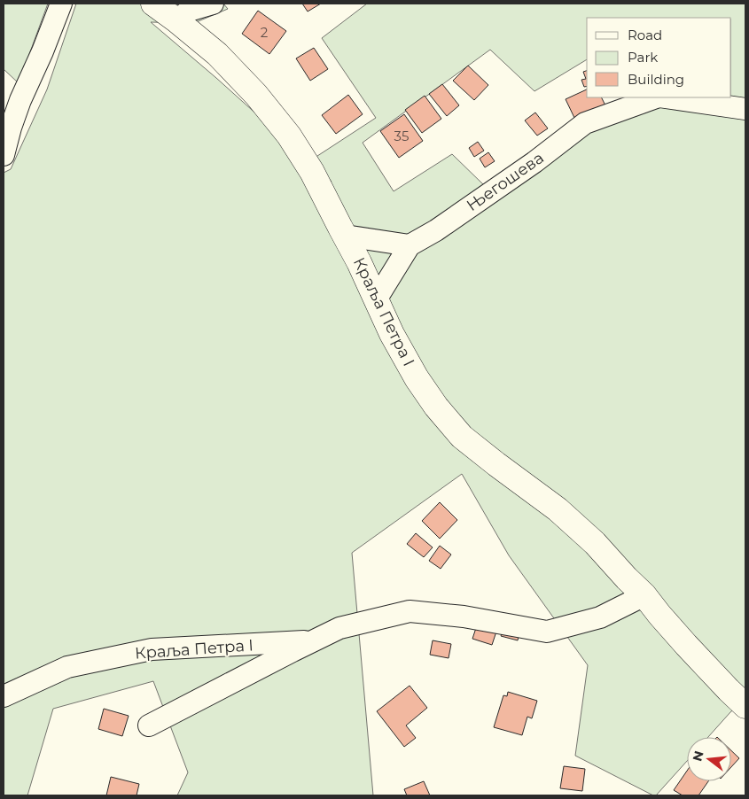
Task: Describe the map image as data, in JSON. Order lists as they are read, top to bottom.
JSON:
{
  "streets": {
    "street": ["Његошева", "Краља Петра I"]
  },
  "crossings": [
    ["Његошева", "Краља Петра I"]
  ],
  "house_numbers": ["2", "35"],
  "legend": ["Road", "Park", "Building"],
  "north": "left"
}
